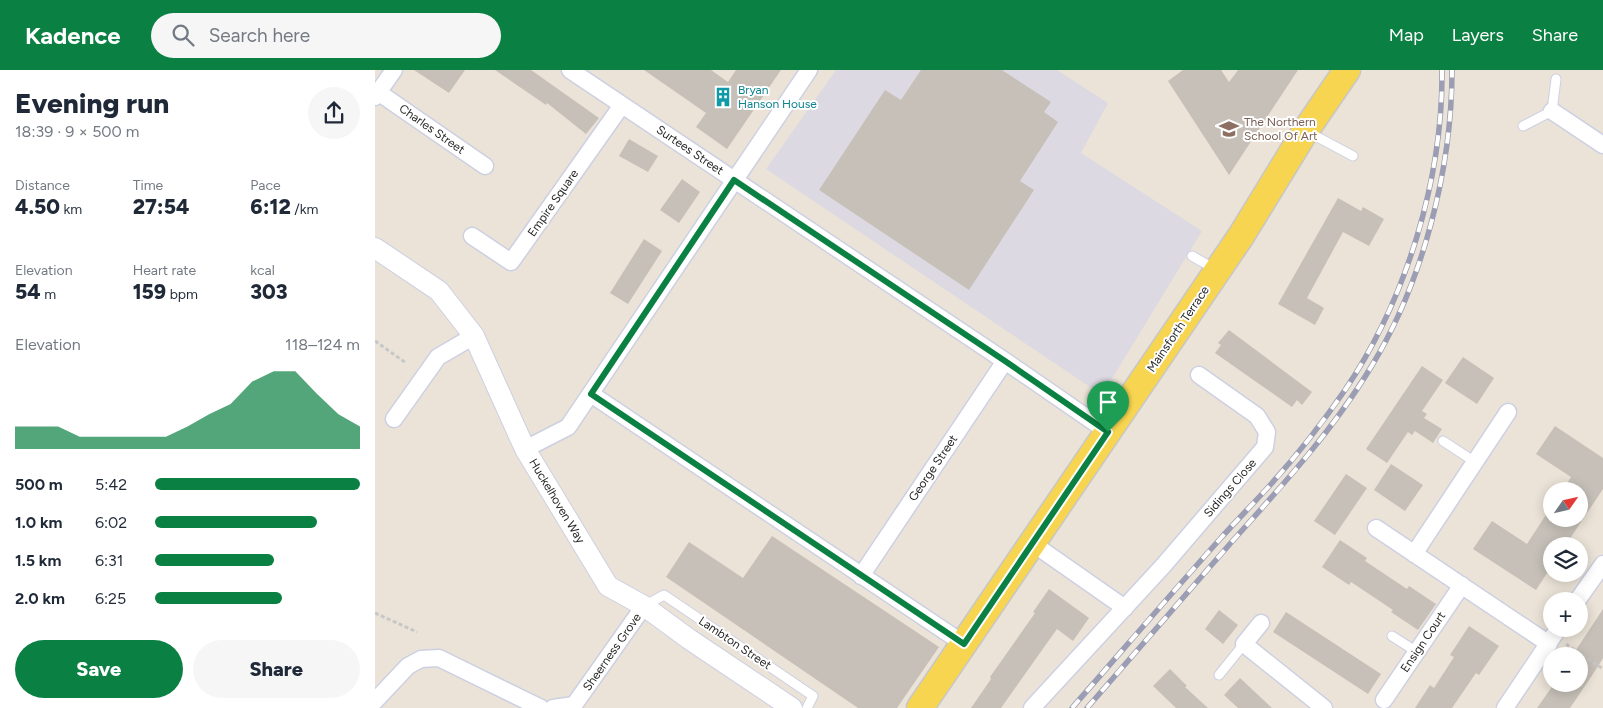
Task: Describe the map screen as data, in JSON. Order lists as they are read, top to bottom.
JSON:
{
  "streets": {
    "main road": ["Mainsforth Terrace"],
    "street": [
      "Charles Street",
      "Surtees Street",
      "Empire Square",
      "George Street",
      "Sidings Close",
      "Huckelhoven Way",
      "Ensign Court",
      "Sheerness Grove"
    ],
    "lane": ["Lambton Street"]
  },
  "crossings": [
    ["Surtees Street", "Empire Square"],
    ["Surtees Street", "Mainsforth Terrace"],
    ["Surtees Street", "George Street"],
    ["Huckelhoven Way", "Lambton Street"],
    ["Huckelhoven Way", "Sheerness Grove"],
    ["Lambton Street", "Sheerness Grove"]
  ],
  "places": {
    "building": ["Bryan Hanson House"],
    "school or university": ["The Northern School Of Art"]
  },
  "north": "top right",
  "page": {
    "header": "Kadence",
    "search": "Search here",
    "nav": ["Map", "Layers", "Share"],
    "heading": ["Evening run", "18:39 · 9 × 500 m"],
    "stats": [
      ["Distance", "4.50 km"],
      ["Time", "27:54"],
      ["Pace", "6:12 /km"],
      ["Elevation", "54 m"],
      ["Heart rate", "159 bpm"],
      ["kcal", "303"]
    ],
    "chart": ["Elevation", "118–124 m"],
    "list": [
      {
        "name": "500 m",
        "note": "5:42"
      },
      {
        "name": "1.0 km",
        "note": "6:02"
      },
      {
        "name": "1.5 km",
        "note": "6:31"
      },
      {
        "name": "2.0 km",
        "note": "6:25"
      }
    ],
    "map_buttons": ["+", "−"],
    "buttons": ["Save", "Share"]
  }
}
